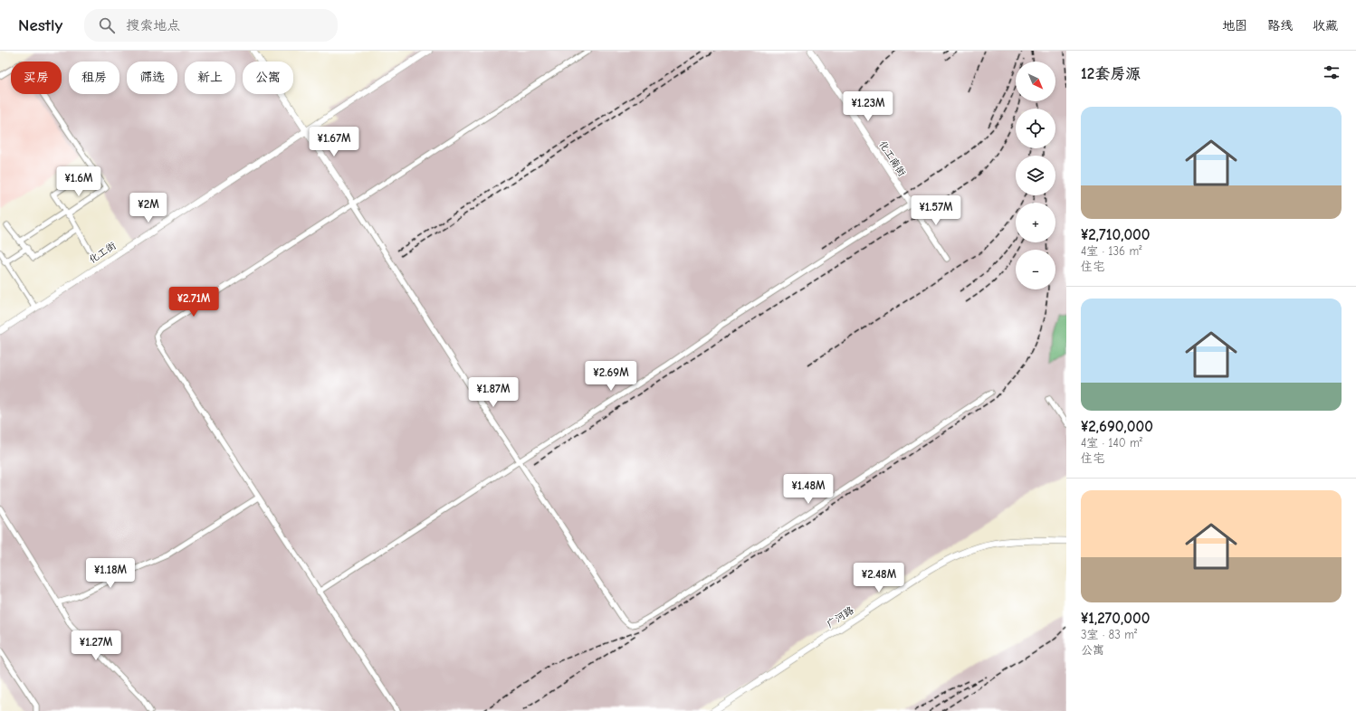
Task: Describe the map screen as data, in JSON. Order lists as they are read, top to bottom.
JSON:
{
  "streets": {
    "street": ["化工南街", "化工街", "广河路"]
  },
  "north": "bottom right",
  "page": {
    "header": "Nestly",
    "search": "搜索地点",
    "nav": ["地图", "路线", "收藏"],
    "heading": "12套房源",
    "map_buttons": ["+", "−"],
    "chip": [
      "买房",
      "租房",
      "筛选",
      "新上",
      "公寓"
    ],
    "price": [
      "¥1.23M",
      "¥1.67M",
      "¥1.6M",
      "¥2M",
      "¥1.57M",
      "¥2.71M",
      "¥2.69M",
      "¥1.87M",
      "¥1.48M",
      "¥1.18M",
      "¥2.48M",
      "¥1.27M"
    ],
    "list": [
      {
        "name": "¥2,710,000",
        "note": "4室 · 136 m² · 住宅"
      },
      {
        "name": "¥2,690,000",
        "note": "4室 · 140 m² · 住宅"
      },
      {
        "name": "¥1,270,000",
        "note": "3室 · 83 m² · 公寓"
      }
    ]
  }
}
